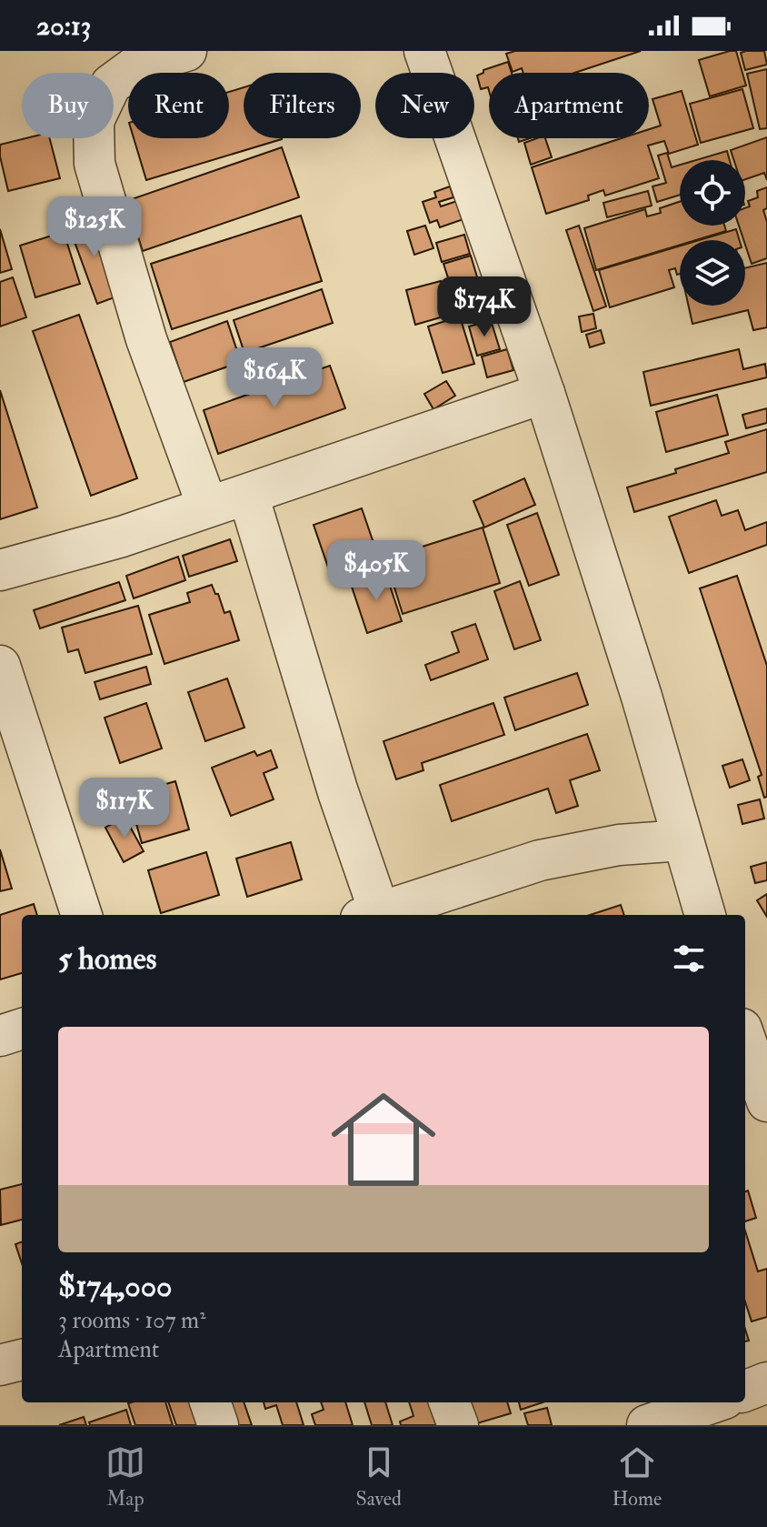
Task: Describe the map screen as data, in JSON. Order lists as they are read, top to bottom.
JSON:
{
  "page": {
    "status": "20:13",
    "chip": [
      "Buy",
      "Rent",
      "Filters",
      "New",
      "Apartment"
    ],
    "price": [
      "$125K",
      "$174K",
      "$164K",
      "$405K",
      "$117K"
    ],
    "heading": "5 homes",
    "list": [
      {
        "name": "$174,000",
        "note": "3 rooms · 107 m² · Apartment"
      }
    ],
    "tabs": ["Map", "Saved", "Home"]
  }
}
